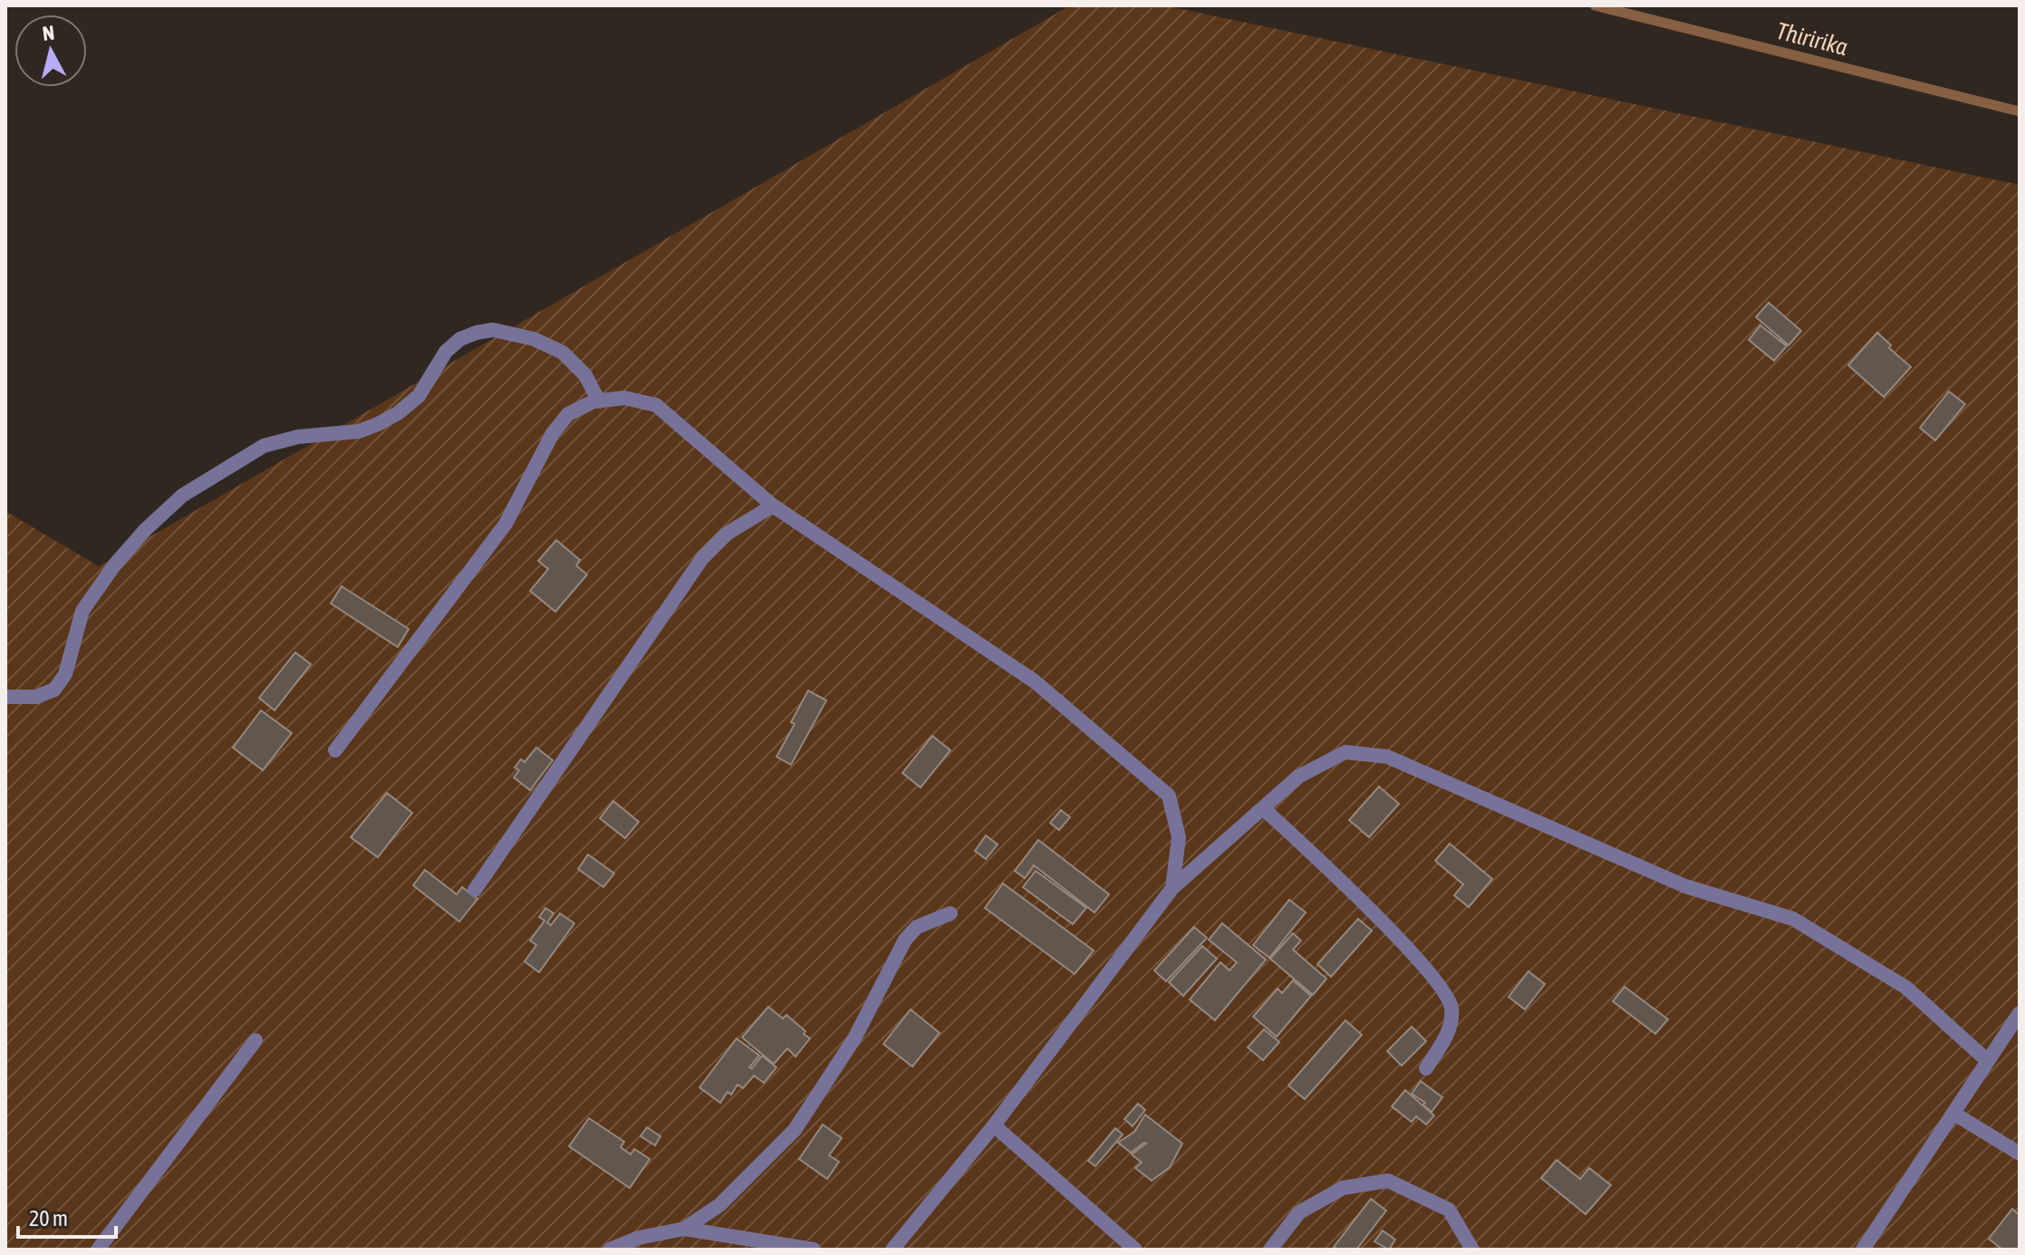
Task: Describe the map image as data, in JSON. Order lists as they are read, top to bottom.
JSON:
{
  "water": ["Thiririka"],
  "scale_bar": "20 m",
  "north": "top"
}
